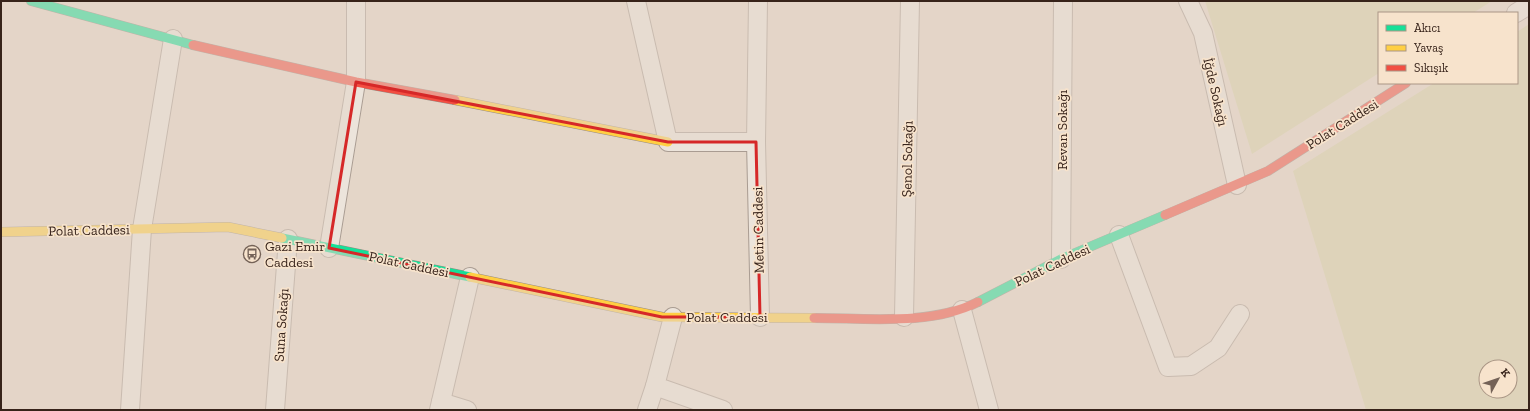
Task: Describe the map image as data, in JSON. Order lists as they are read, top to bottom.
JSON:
{
  "streets": {
    "street": [
      "İğde Sokağı",
      "Polat Caddesi",
      "Revan Sokağı",
      "Şenol Sokağı",
      "Metin Caddesi",
      "Suna Sokağı"
    ]
  },
  "crossings": [
    ["İğde Sokağı", "Polat Caddesi"],
    ["Polat Caddesi", "Revan Sokağı"],
    ["Polat Caddesi", "Şenol Sokağı"],
    ["Polat Caddesi", "Metin Caddesi"],
    ["Polat Caddesi", "Suna Sokağı"]
  ],
  "places": {
    "bus stop": ["Gazi Emir Caddesi"]
  },
  "legend": ["Akıcı", "Yavaş", "Sıkışık"],
  "north": "top right"
}
